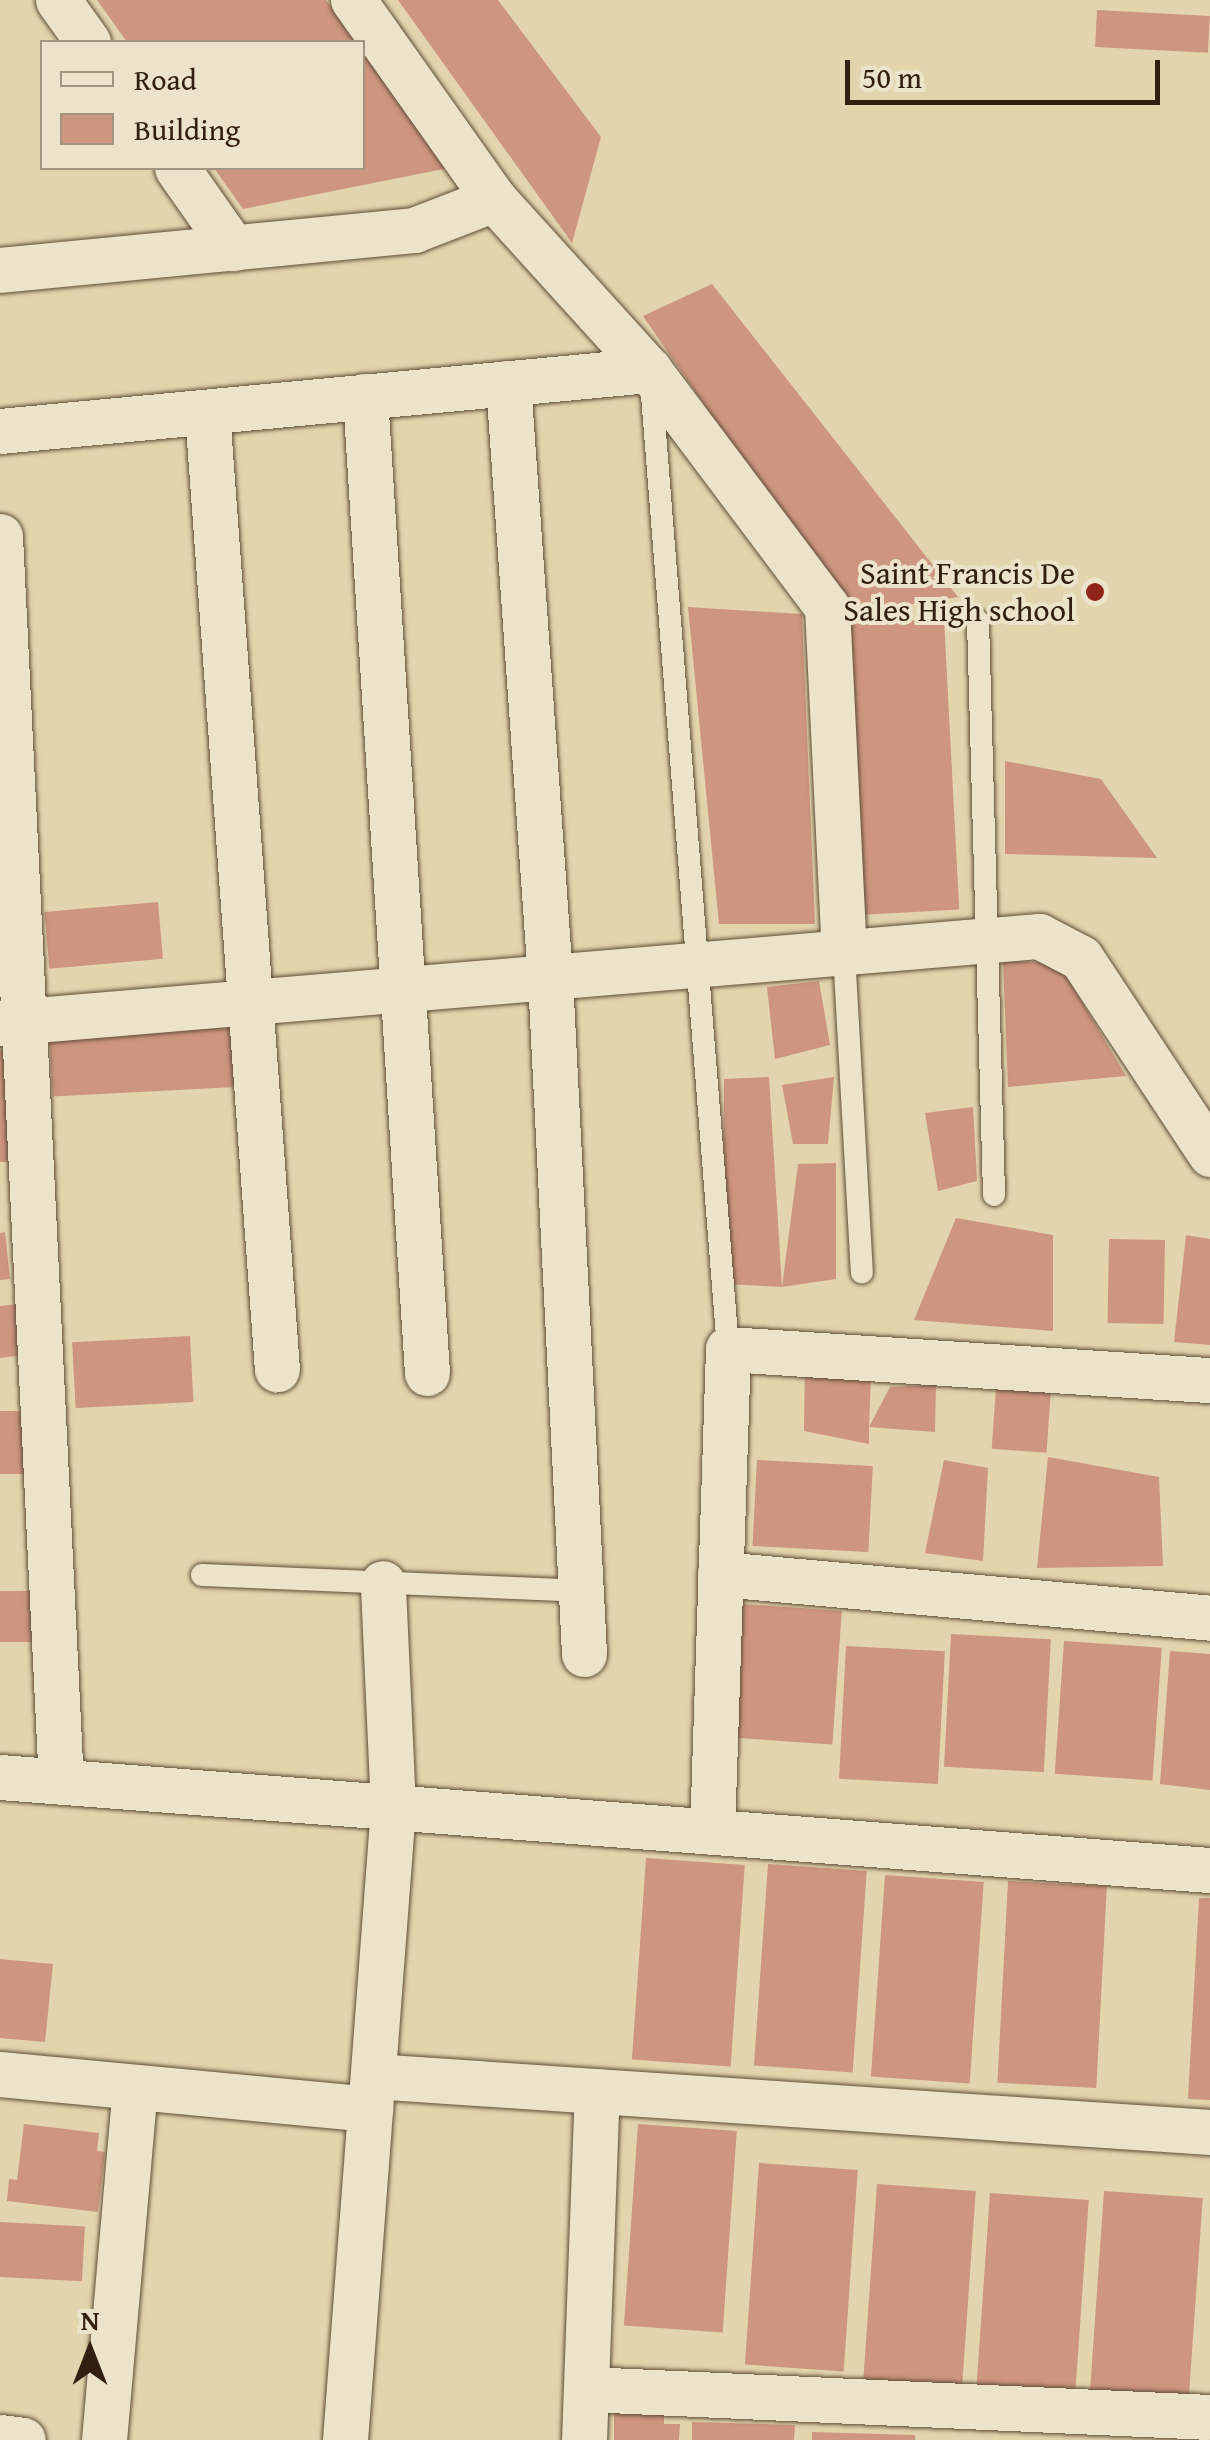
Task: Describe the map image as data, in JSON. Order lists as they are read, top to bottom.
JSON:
{
  "places": ["Saint Francis De Sales High school"],
  "legend": ["Road", "Building"],
  "scale_bar": "50 m",
  "north": "top"
}
